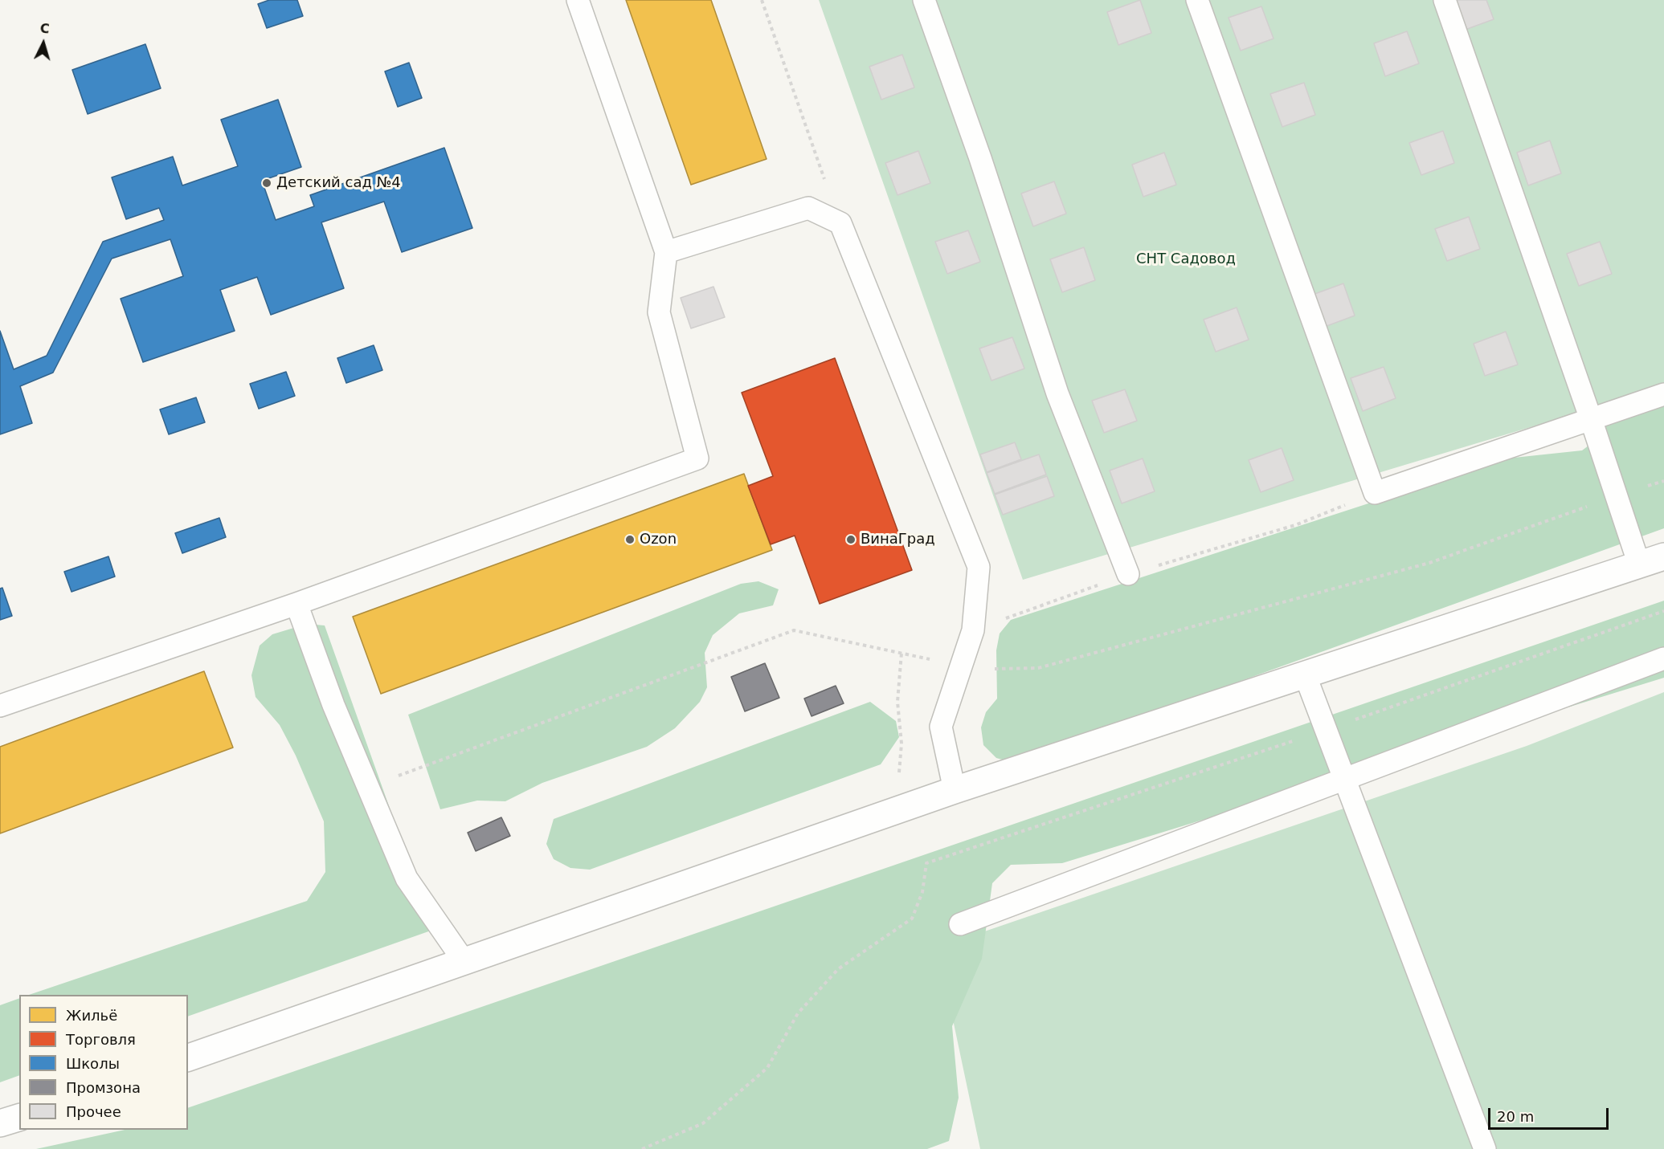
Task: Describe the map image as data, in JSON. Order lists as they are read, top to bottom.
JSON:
{
  "parks": ["СНТ Садовод"],
  "places": ["Детский сад №4", "Ozon", "ВинаГрад"],
  "legend": [
    "Жильё",
    "Торговля",
    "Школы",
    "Промзона",
    "Прочее"
  ],
  "scale_bar": "20 m",
  "north": "top"
}
